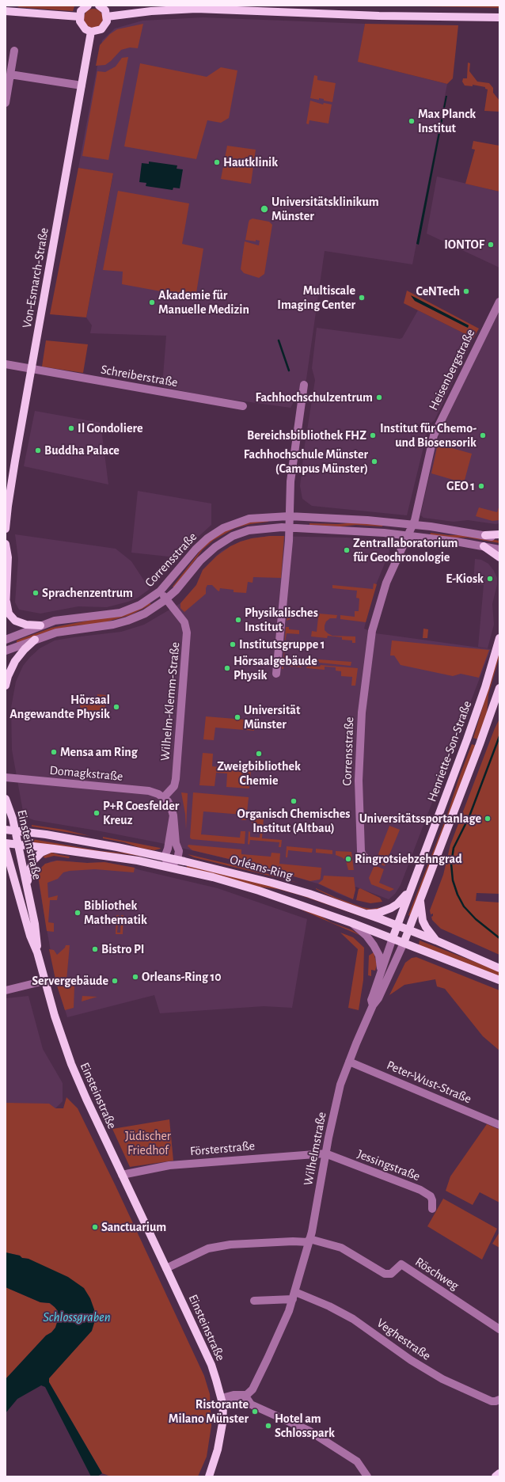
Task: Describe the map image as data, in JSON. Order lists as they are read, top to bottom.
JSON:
{
  "streets": {
    "main road": [
      "Von-Esmarch-Straße",
      "Henriette-Son-Straße",
      "Einsteinstraße",
      "Orléans-Ring",
      "Wilhelmstraße"
    ],
    "street": [
      "Heisenbergstraße",
      "Schreiberstraße",
      "Corrensstraße",
      "Wilhelm-Klemm-Straße",
      "Domagkstraße",
      "Peter-Wust-Straße",
      "Försterstraße",
      "Jessingstraße",
      "Röschweg",
      "Veghestraße"
    ]
  },
  "crossings": [
    ["Von-Esmarch-Straße", "Schreiberstraße"],
    ["Heisenbergstraße", "Corrensstraße"],
    ["Corrensstraße", "Wilhelm-Klemm-Straße"],
    ["Wilhelm-Klemm-Straße", "Domagkstraße"],
    ["Henriette-Son-Straße", "Orléans-Ring"],
    ["Henriette-Son-Straße", "Wilhelmstraße"],
    ["Einsteinstraße", "Orléans-Ring"],
    ["Einsteinstraße", "Försterstraße"],
    ["Einsteinstraße", "Wilhelmstraße"],
    ["Orléans-Ring", "Wilhelmstraße"],
    ["Peter-Wust-Straße", "Wilhelmstraße"],
    ["Försterstraße", "Wilhelmstraße"],
    ["Försterstraße", "Jessingstraße"],
    ["Wilhelmstraße", "Jessingstraße"],
    ["Wilhelmstraße", "Röschweg"],
    ["Wilhelmstraße", "Veghestraße"]
  ],
  "water": ["Schlossgraben"],
  "parks": ["Jüdischer Friedhof"],
  "places": [
    "Max Planck Institut",
    "Hautklinik",
    "Universitätsklinikum Münster",
    "IONTOF",
    "CeNTech",
    "Multiscale Imaging Center",
    "Akademie für Manuelle Medizin",
    "Fachhochschulzentrum",
    "Il Gondoliere",
    "Bereichsbibliothek FHZ",
    "Institut für Chemo- und Biosensorik",
    "Buddha Palace",
    "Fachhochschule Münster (Campus Münster)",
    "GEO 1",
    "Zentrallaboratorium für Geochronologie",
    "E-Kiosk",
    "Sprachenzentrum",
    "Physikalisches Institut",
    "Institutsgruppe 1",
    "Hörsaalgebäude Physik",
    "Hörsaal Angewandte Physik",
    "Universität Münster",
    "Mensa am Ring",
    "Zweigbibliothek Chemie",
    "Organisch Chemisches Institut (Altbau)",
    "P+R Coesfelder Kreuz",
    "Universitätssportanlage",
    "Ringrotsiebzehngrad",
    "Bibliothek Mathematik",
    "Bistro PI",
    "Orleans-Ring 10",
    "Servergebäude",
    "Sanctuarium",
    "Ristorante Milano Münster",
    "Hotel am Schlosspark"
  ]
}
